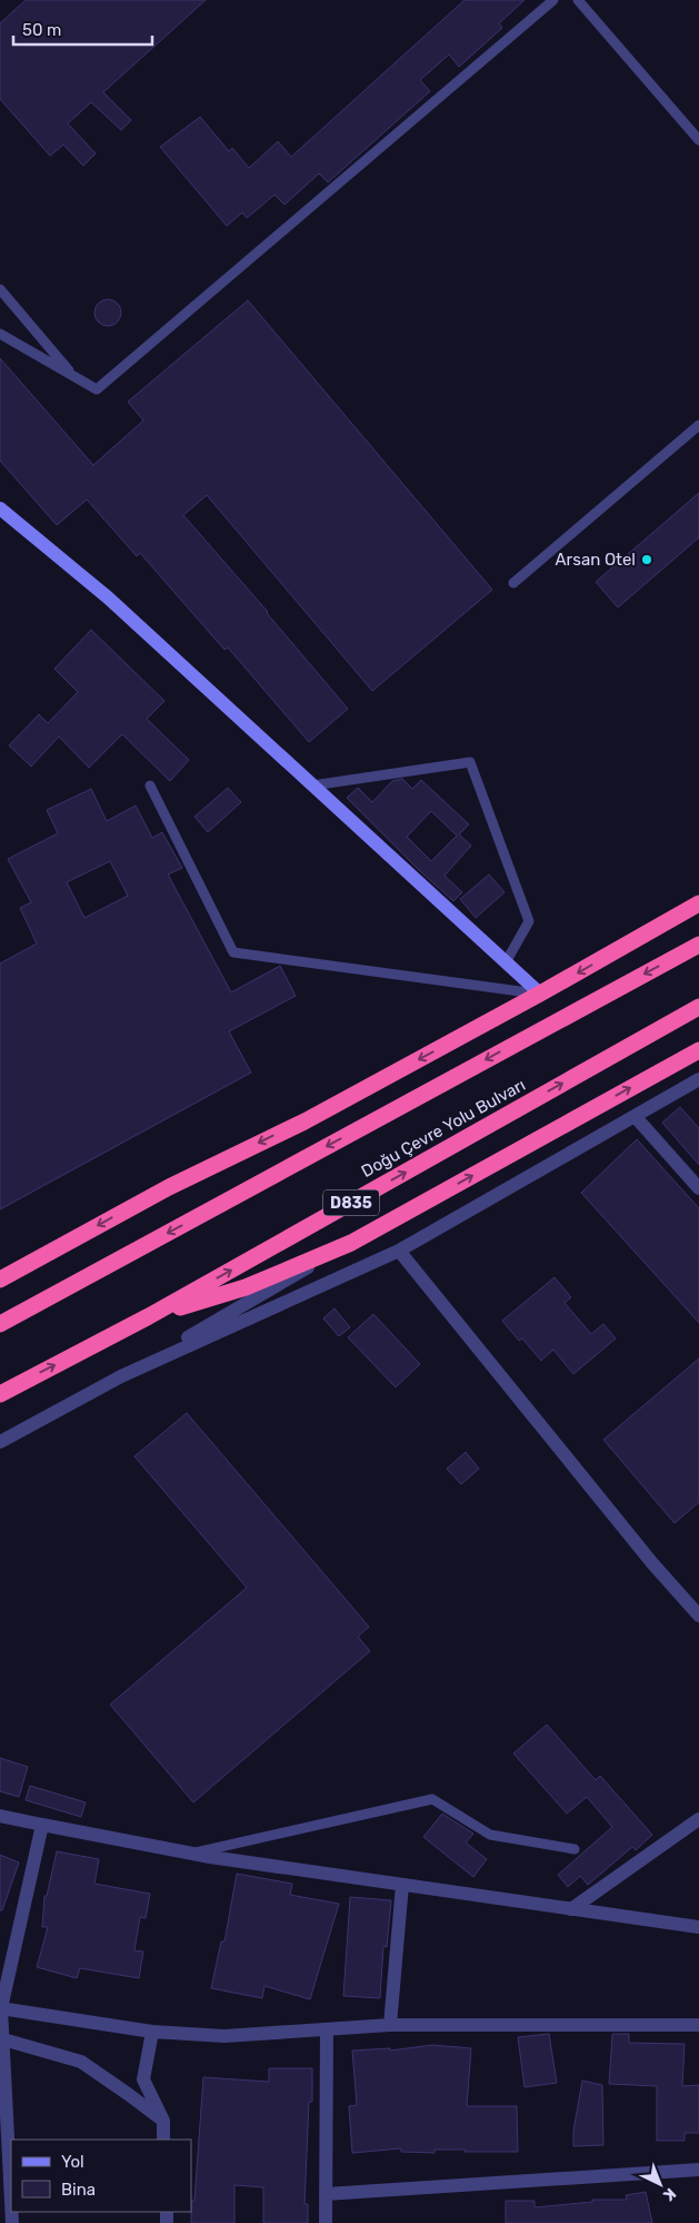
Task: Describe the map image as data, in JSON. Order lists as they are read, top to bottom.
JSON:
{
  "streets": {
    "highway": ["Doğu Çevre Yolu Bulvarı", "D835"]
  },
  "places": ["Arsan Otel"],
  "legend": ["Yol", "Bina"],
  "scale_bar": "50 m",
  "north": "bottom right"
}
